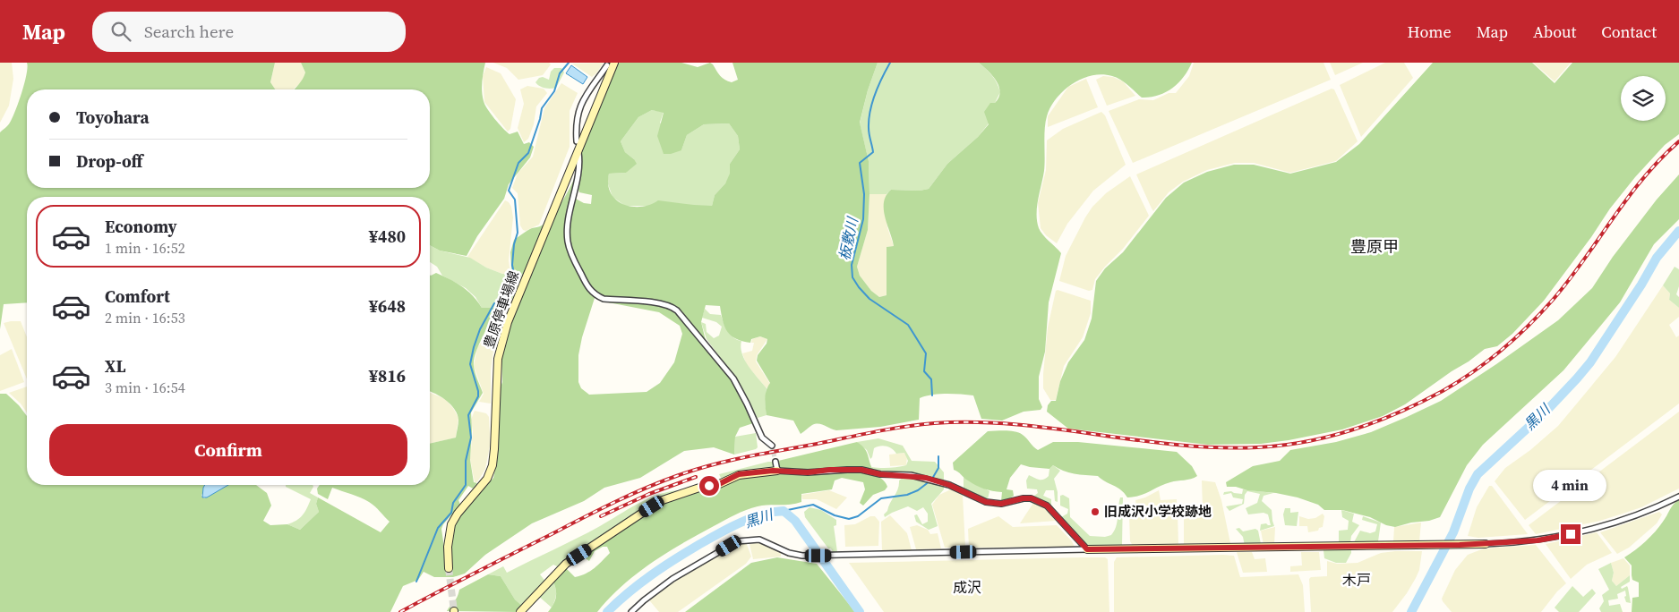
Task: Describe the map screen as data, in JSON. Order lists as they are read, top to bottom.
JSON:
{
  "streets": {
    "main road": ["豊原停車場線"]
  },
  "districts": ["豊原甲", "木戸", "成沢"],
  "water": ["板敷川", "黒川"],
  "places": ["旧成沢小学校跡地"],
  "page": {
    "header": "Map",
    "search": "Search here",
    "nav": [
      "Home",
      "Map",
      "About",
      "Contact"
    ],
    "banner": ["Toyohara", "Drop-off"],
    "list": [
      {
        "name": "Economy",
        "note": "1 min · 16:52",
        "value": "¥480"
      },
      {
        "name": "Comfort",
        "note": "2 min · 16:53",
        "value": "¥648"
      },
      {
        "name": "XL",
        "note": "3 min · 16:54",
        "value": "¥816"
      }
    ],
    "buttons": "Confirm",
    "bubble": "4 min"
  }
}
